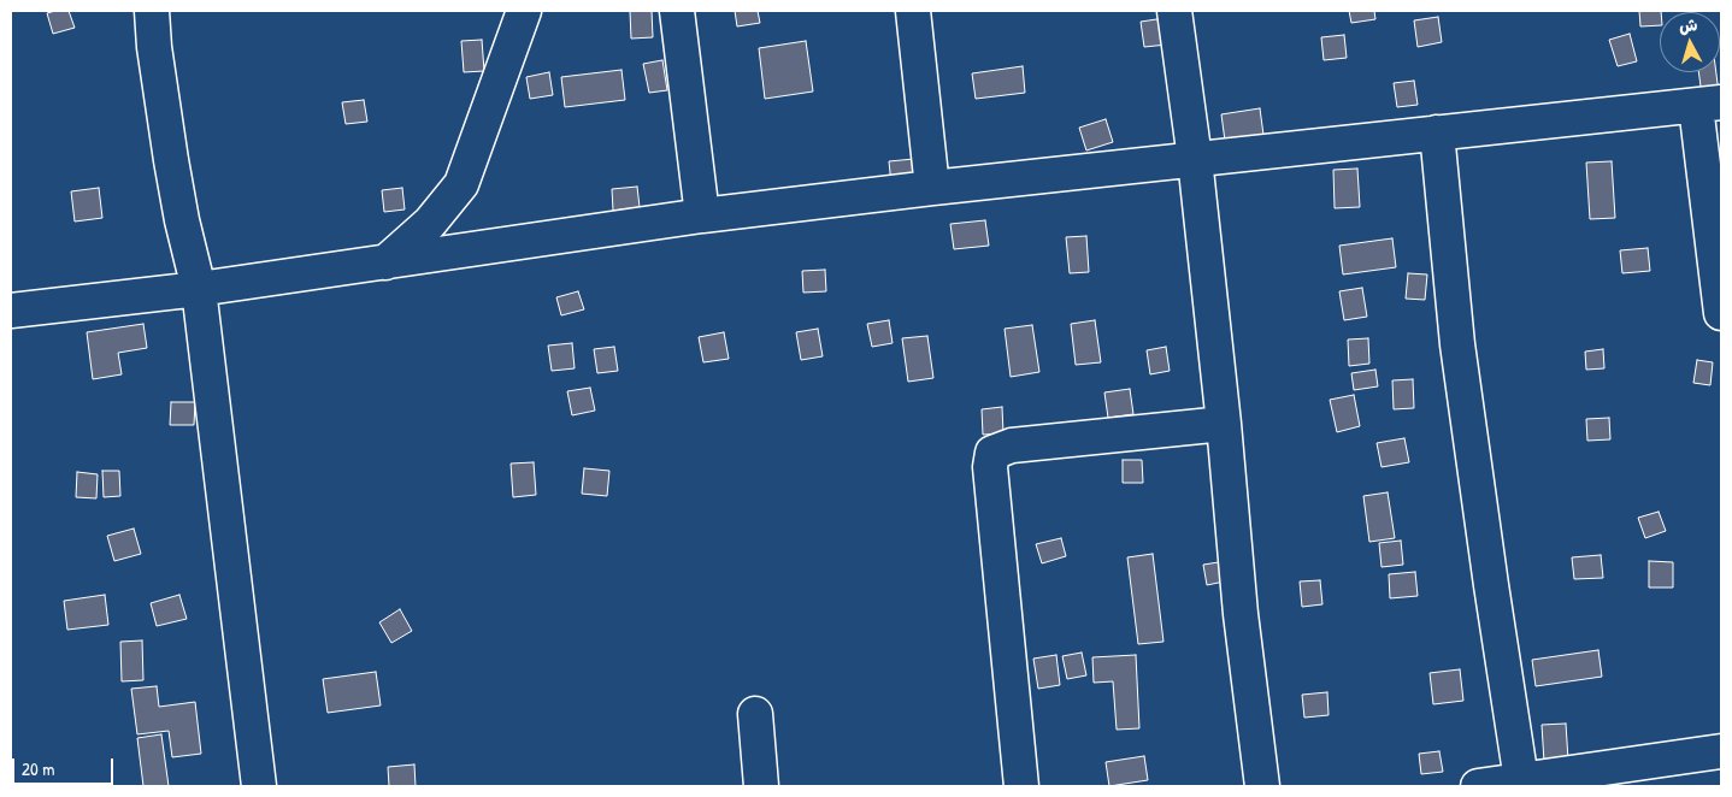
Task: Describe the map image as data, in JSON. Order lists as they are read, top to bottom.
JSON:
{
  "scale_bar": "20 m",
  "north": "top"
}
